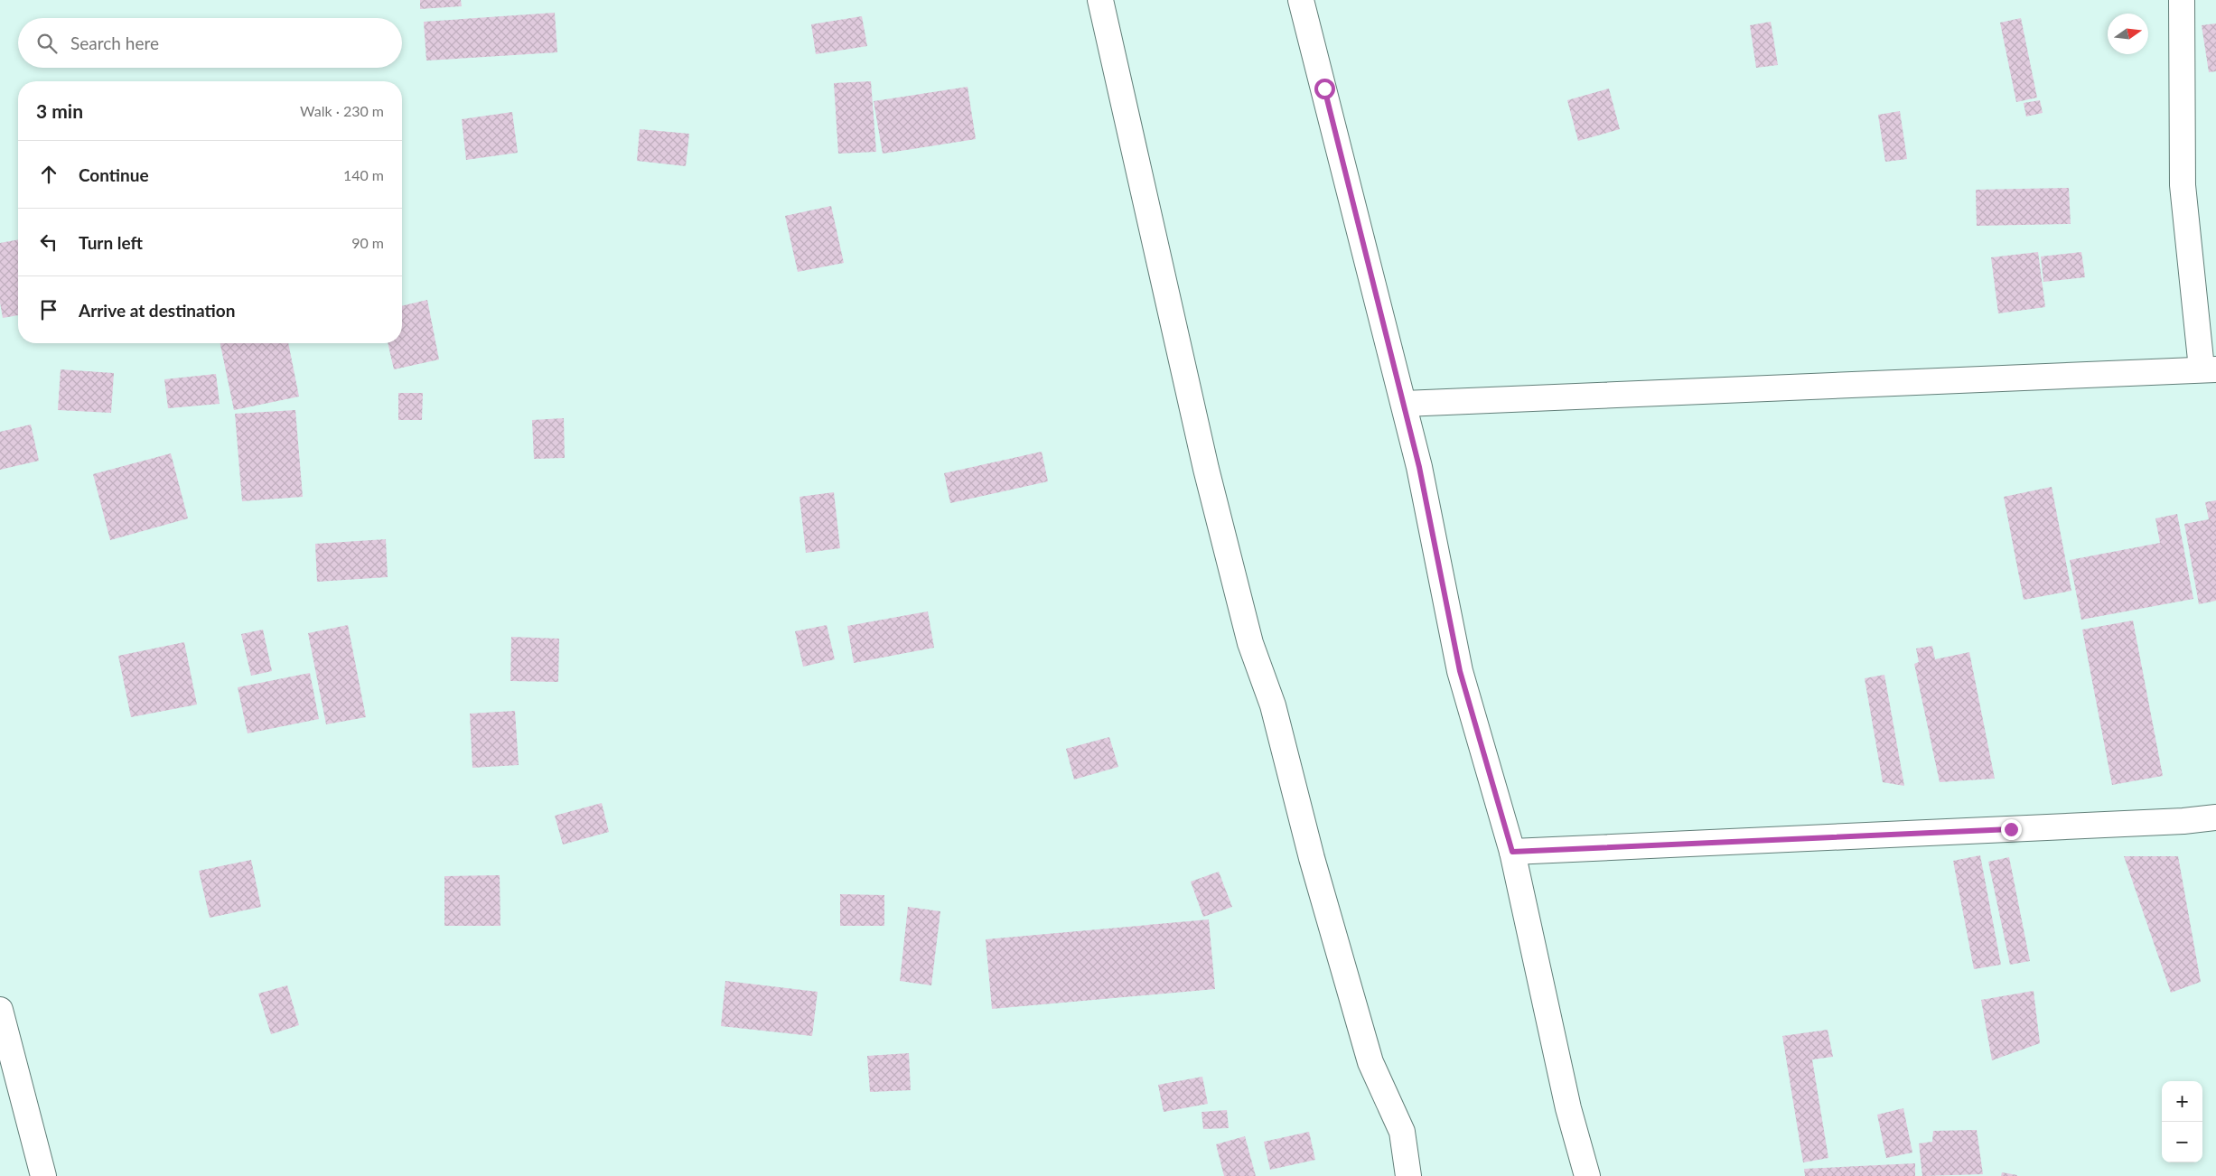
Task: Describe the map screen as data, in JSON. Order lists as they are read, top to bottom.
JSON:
{
  "north": "right",
  "page": {
    "search": "Search here",
    "heading": ["3 min", "Walk · 230 m"],
    "list": [
      ["Continue", "140 m"],
      ["Turn left", "90 m"],
      "Arrive at destination"
    ],
    "map_buttons": ["+", "−"]
  }
}
